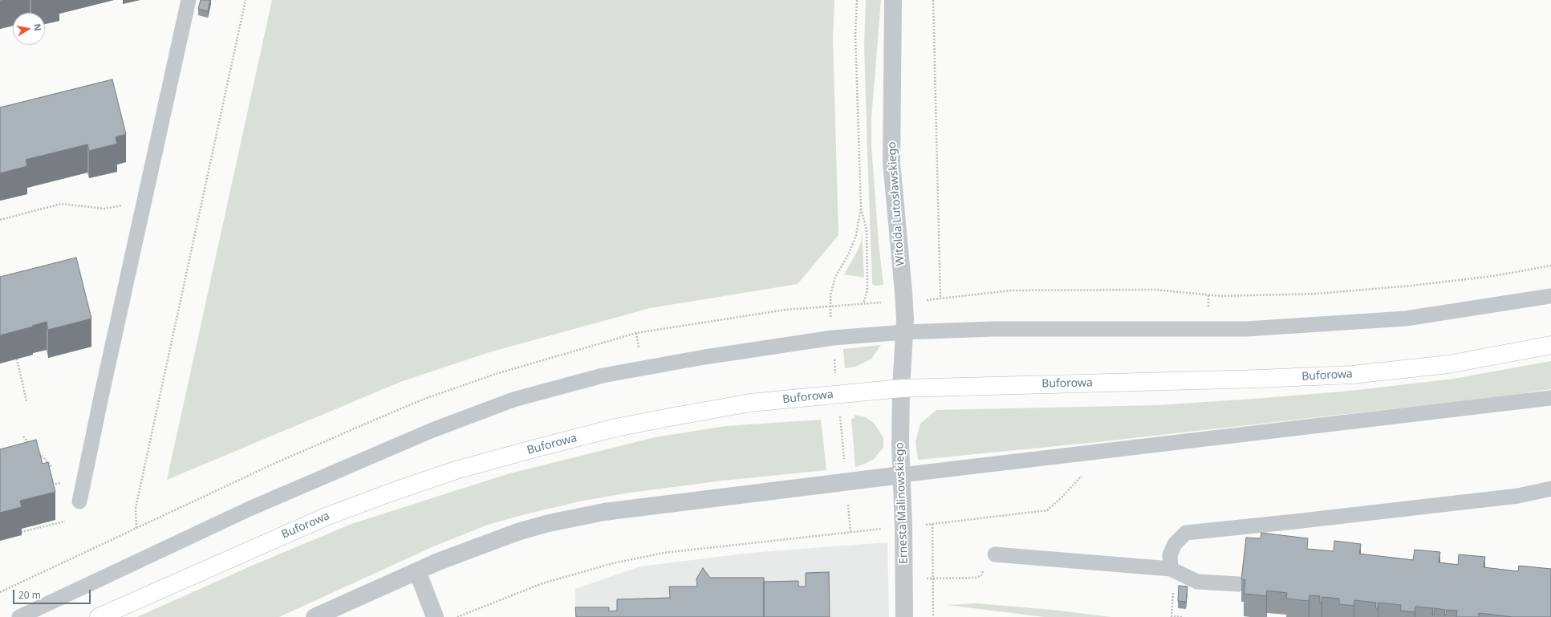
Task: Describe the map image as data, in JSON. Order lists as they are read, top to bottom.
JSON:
{
  "streets": {
    "main road": ["Buforowa"],
    "street": ["Witolda Lutosławskiego", "Ernesta Malinowskiego"]
  },
  "crossings": [
    ["Witolda Lutosławskiego", "Buforowa"],
    ["Witolda Lutosławskiego", "Ernesta Malinowskiego"],
    ["Buforowa", "Ernesta Malinowskiego"]
  ],
  "scale_bar": "20 m",
  "north": "right"
}
